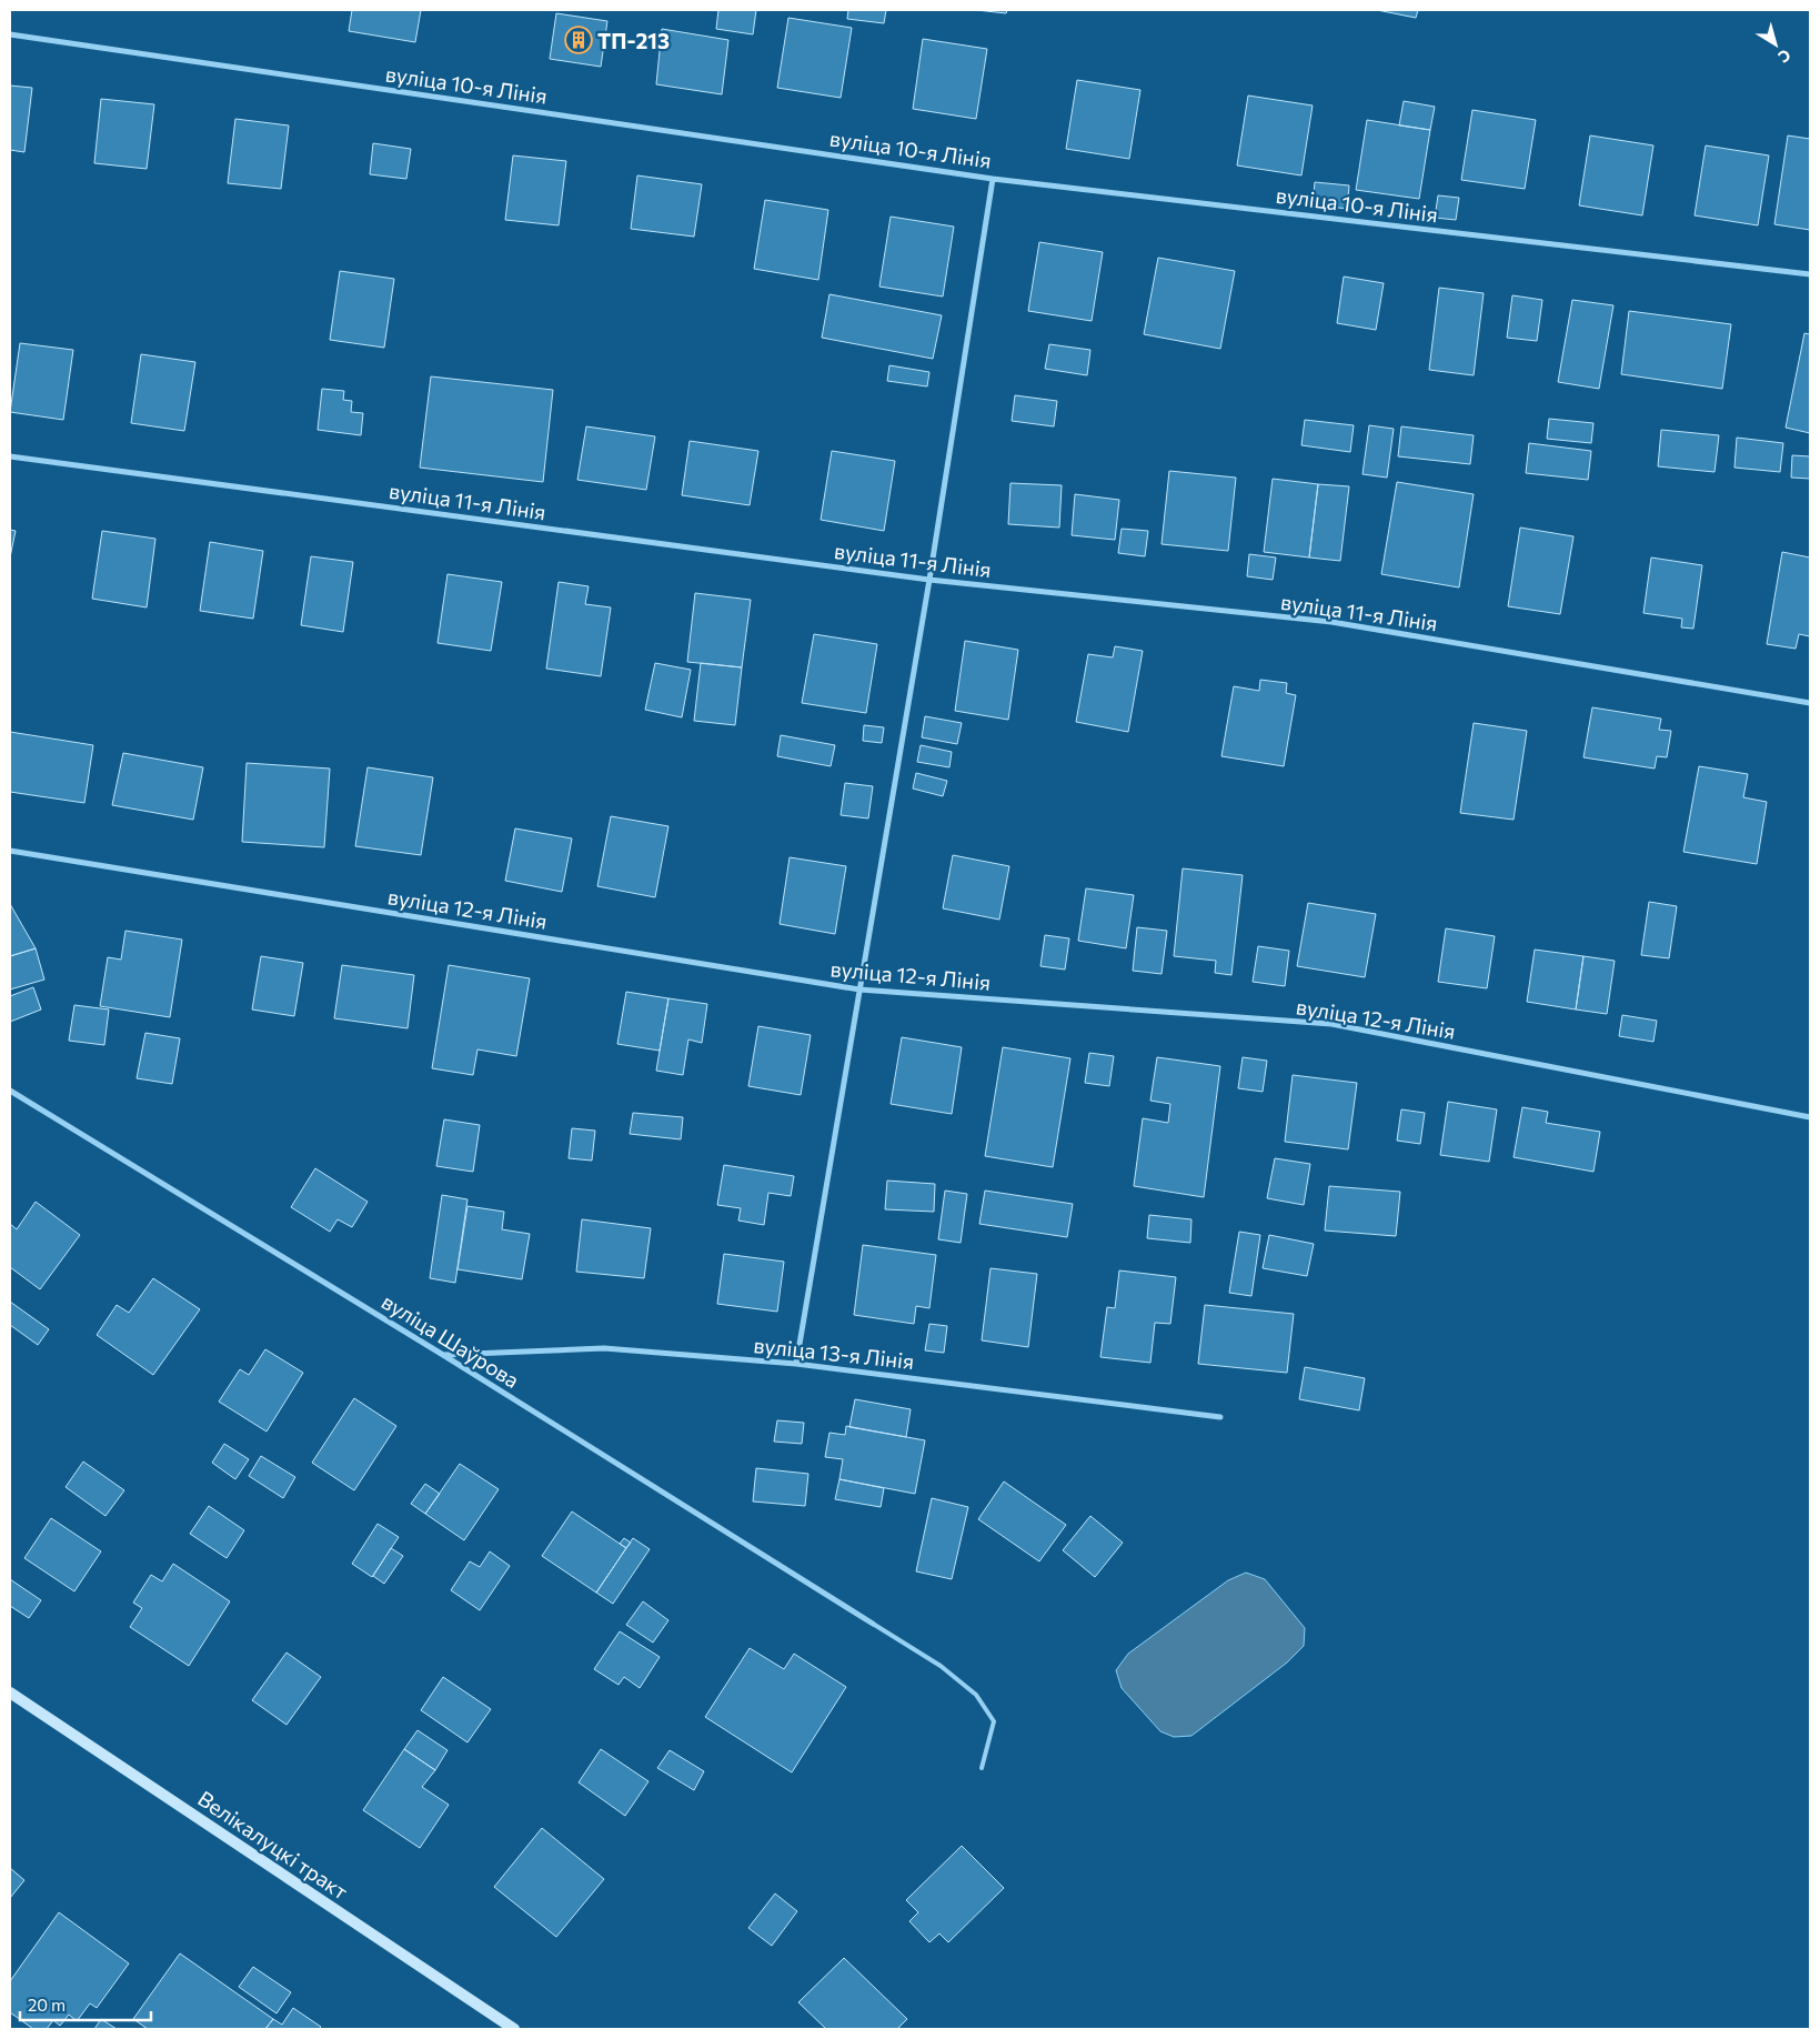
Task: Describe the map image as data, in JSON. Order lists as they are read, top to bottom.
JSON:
{
  "streets": {
    "street": [
      "вуліца 10-я Лінія",
      "вуліца 11-я Лінія",
      "вуліца 12-я Лінія",
      "вуліца Шаўрова",
      "вуліца 13-я Лінія",
      "Велікалуцкі тракт"
    ]
  },
  "crossings": [
    ["вуліца Шаўрова", "вуліца 13-я Лінія"]
  ],
  "places": {
    "building": ["ТП-213"]
  },
  "scale_bar": "20 m",
  "north": "bottom right"
}
